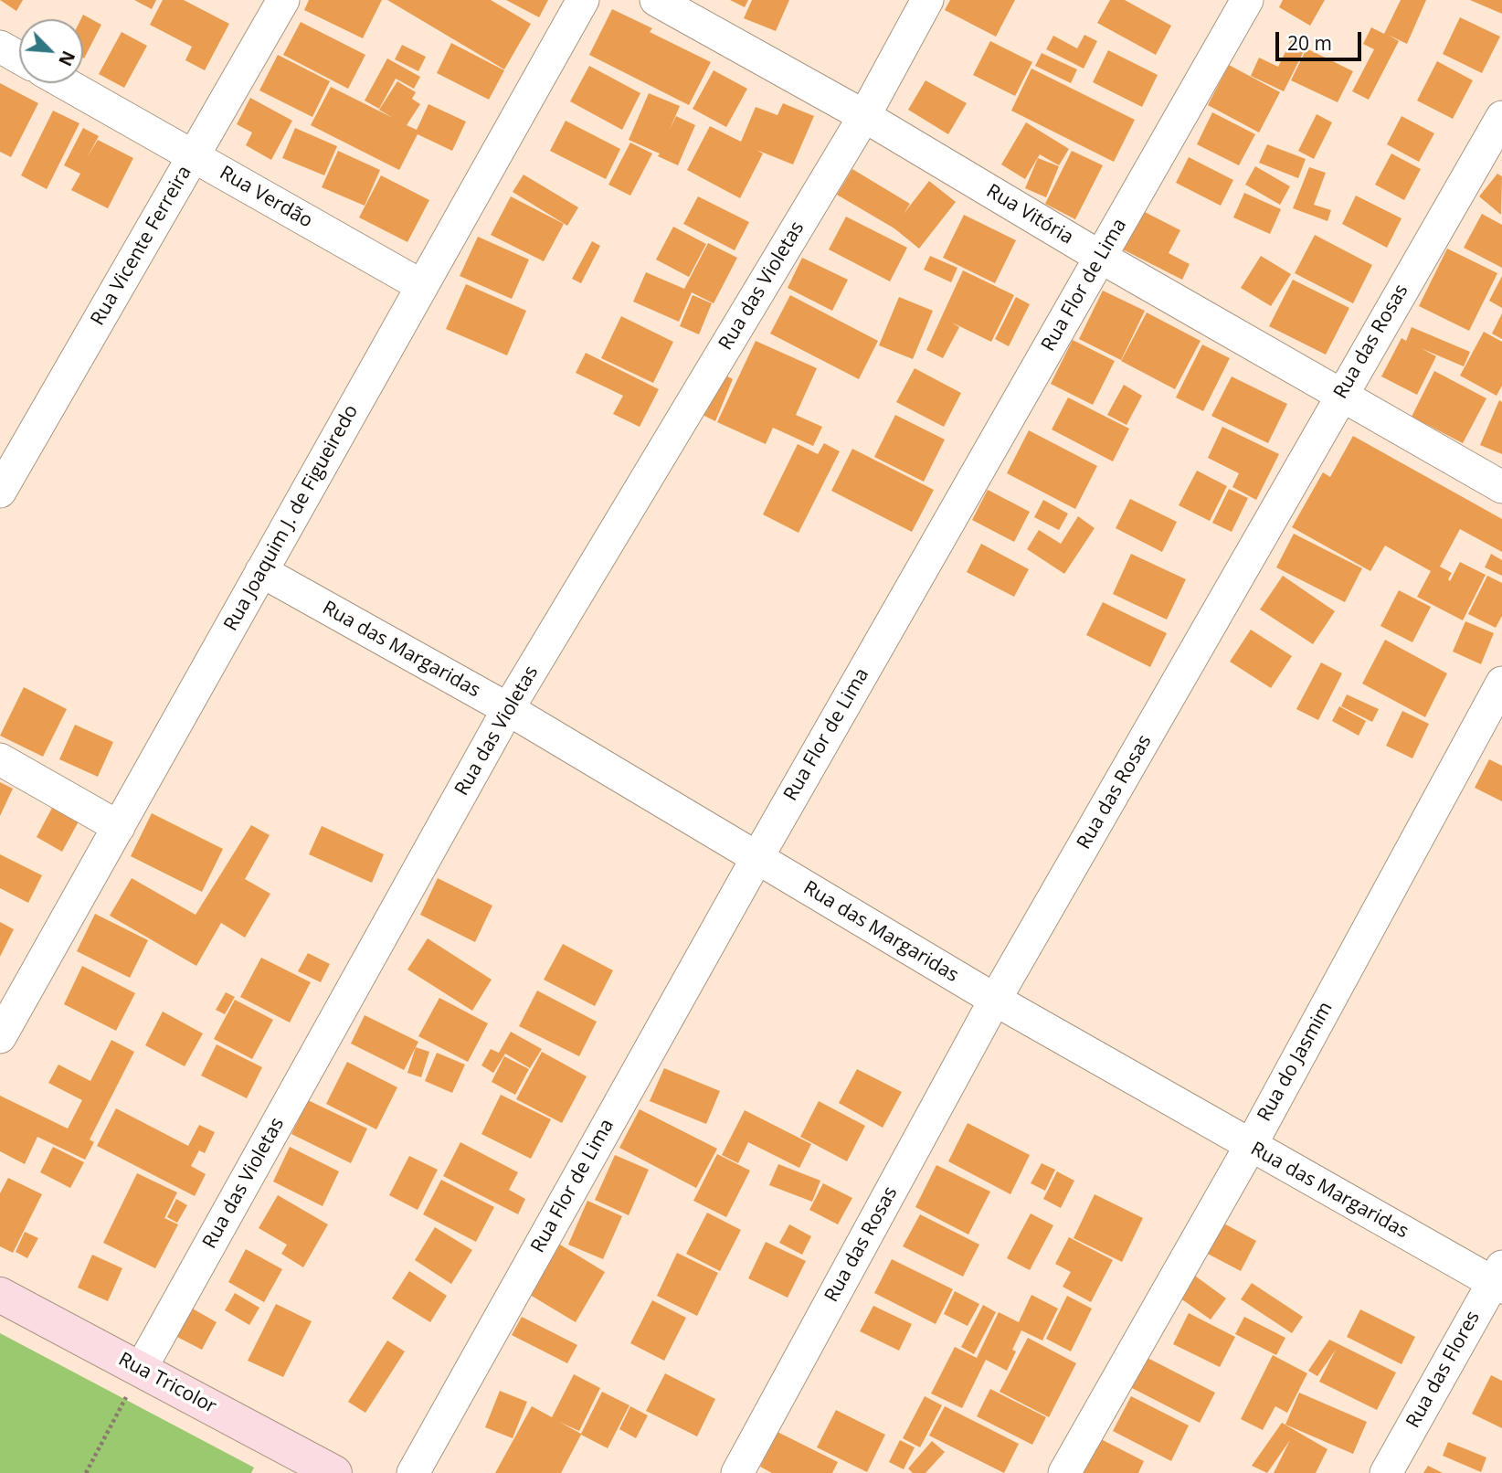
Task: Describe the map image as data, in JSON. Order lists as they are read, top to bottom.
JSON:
{
  "streets": {
    "street": [
      "Rua Verdão",
      "Rua Vitória",
      "Rua Vicente Ferreira",
      "Rua Flor de Lima",
      "Rua das Violetas",
      "Rua das Rosas",
      "Rua Joaquim J. de Figueiredo",
      "Rua das Margaridas",
      "Rua do Jasmim",
      "Rua das Flores",
      "Rua Tricolor"
    ]
  },
  "crossings": [
    ["Rua Verdão", "Rua Vicente Ferreira"],
    ["Rua Verdão", "Rua Joaquim J. de Figueiredo"],
    ["Rua Vitória", "Rua Flor de Lima"],
    ["Rua Vitória", "Rua das Violetas"],
    ["Rua Vitória", "Rua das Rosas"],
    ["Rua Flor de Lima", "Rua das Margaridas"],
    ["Rua das Violetas", "Rua das Margaridas"],
    ["Rua das Violetas", "Rua Tricolor"],
    ["Rua das Rosas", "Rua das Margaridas"],
    ["Rua Joaquim J. de Figueiredo", "Rua das Margaridas"],
    ["Rua das Margaridas", "Rua do Jasmim"],
    ["Rua das Margaridas", "Rua das Flores"]
  ],
  "scale_bar": "20 m",
  "north": "bottom right"
}
